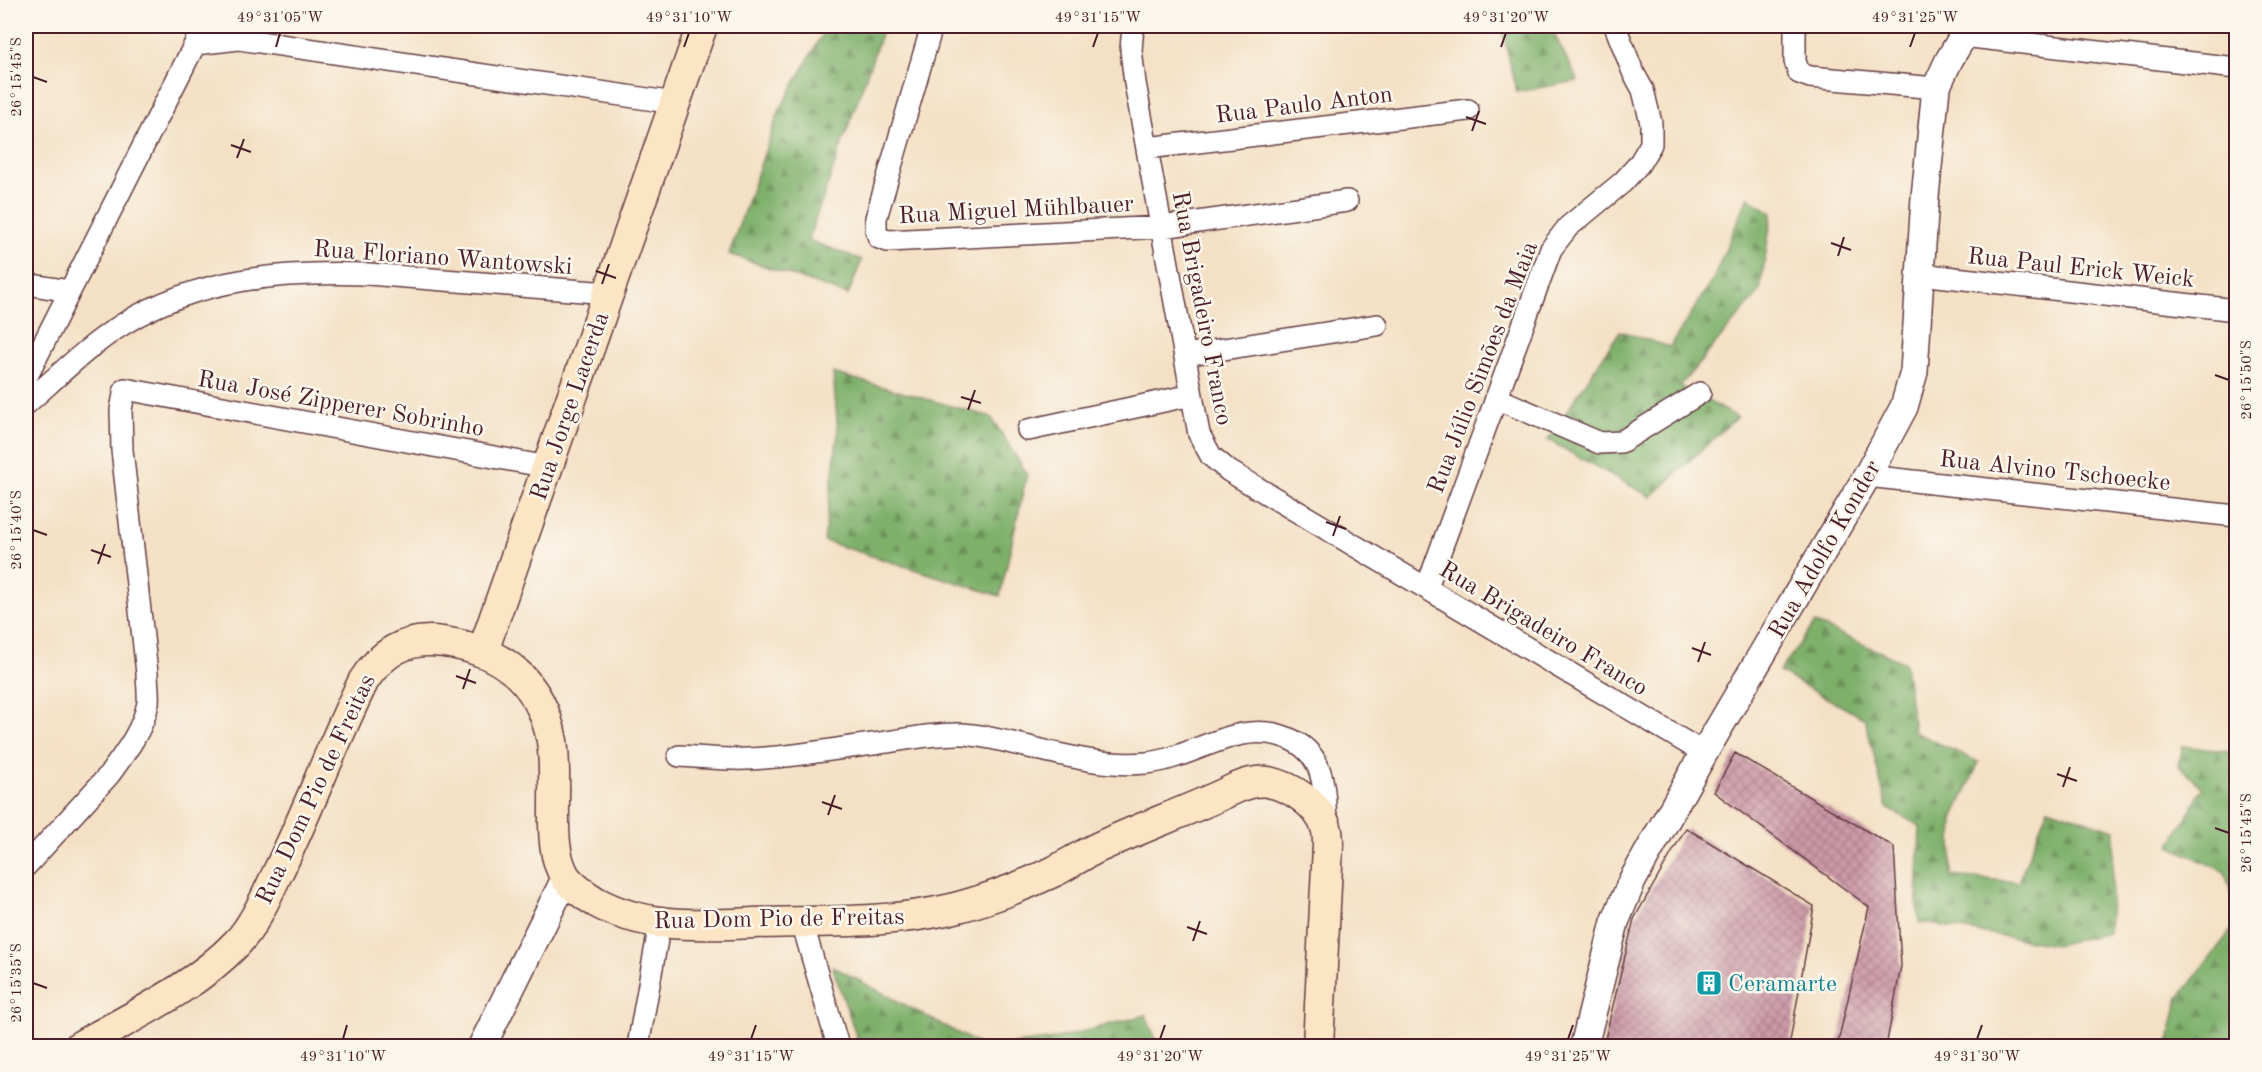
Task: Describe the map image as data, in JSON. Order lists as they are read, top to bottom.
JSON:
{
  "streets": {
    "main road": ["Rua Jorge Lacerda", "Rua Dom Pio de Freitas"],
    "street": [
      "Rua Paulo Anton",
      "Rua Miguel Mühlbauer",
      "Rua Floriano Wantowski",
      "Rua Paul Erick Weick",
      "Rua Brigadeiro Franco",
      "Rua Júlio Simões da Maia",
      "Rua José Zipperer Sobrinho",
      "Rua Alvino Tschoecke",
      "Rua Adolfo Konder"
    ]
  },
  "crossings": [
    ["Rua Paulo Anton", "Rua Brigadeiro Franco"],
    ["Rua Miguel Mühlbauer", "Rua Brigadeiro Franco"],
    ["Rua Floriano Wantowski", "Rua Jorge Lacerda"],
    ["Rua Paul Erick Weick", "Rua Adolfo Konder"],
    ["Rua Brigadeiro Franco", "Rua Júlio Simões da Maia"],
    ["Rua Brigadeiro Franco", "Rua Adolfo Konder"],
    ["Rua José Zipperer Sobrinho", "Rua Jorge Lacerda"],
    ["Rua Jorge Lacerda", "Rua Dom Pio de Freitas"],
    ["Rua Alvino Tschoecke", "Rua Adolfo Konder"]
  ],
  "places": {
    "building": ["Ceramarte"]
  },
  "coordinates": [
    "49°31'05\"W",
    "49°31'10\"W",
    "49°31'15\"W",
    "49°31'20\"W",
    "49°31'25\"W",
    "26°15'45\"S",
    "26°15'50\"S",
    "26°15'40\"S",
    "26°15'35\"S",
    "49°31'30\"W"
  ]
}
